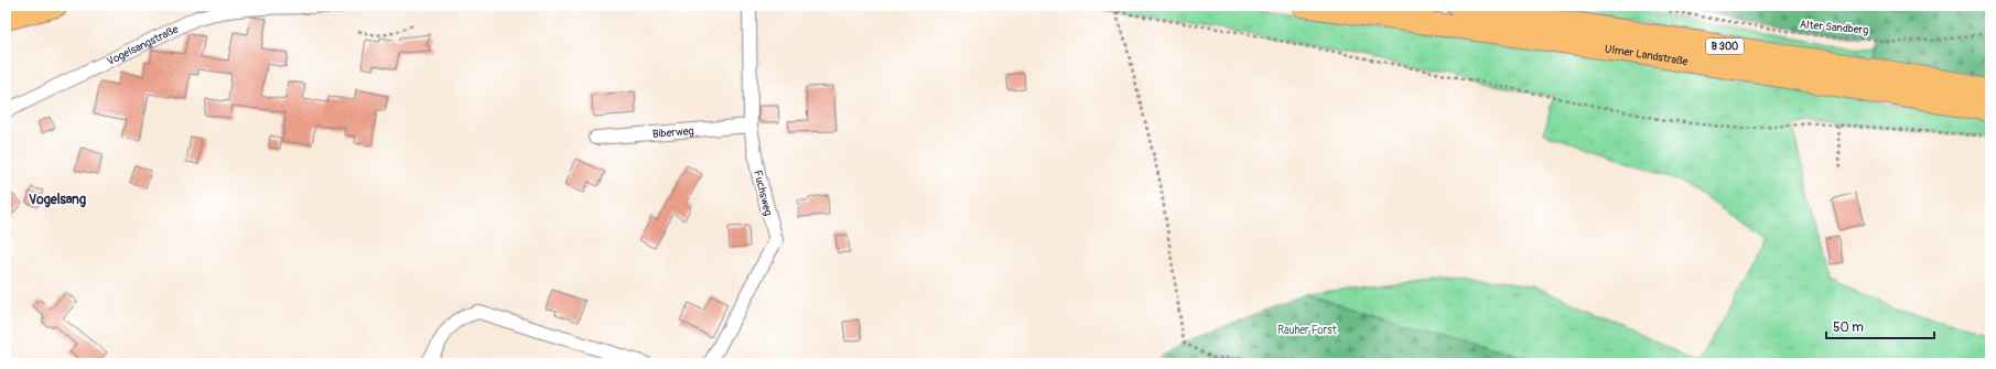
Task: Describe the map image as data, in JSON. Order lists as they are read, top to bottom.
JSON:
{
  "streets": {
    "main road": ["B 300", "Ulmer Landstraße"],
    "street": ["Vogelsangstraße", "Biberweg", "Fuchsweg"],
    "path": ["Alter Sandberg"]
  },
  "crossings": [
    ["Biberweg", "Fuchsweg"]
  ],
  "districts": ["Vogelsang"],
  "parks": ["Rauher Forst"],
  "scale_bar": "50 m"
}
